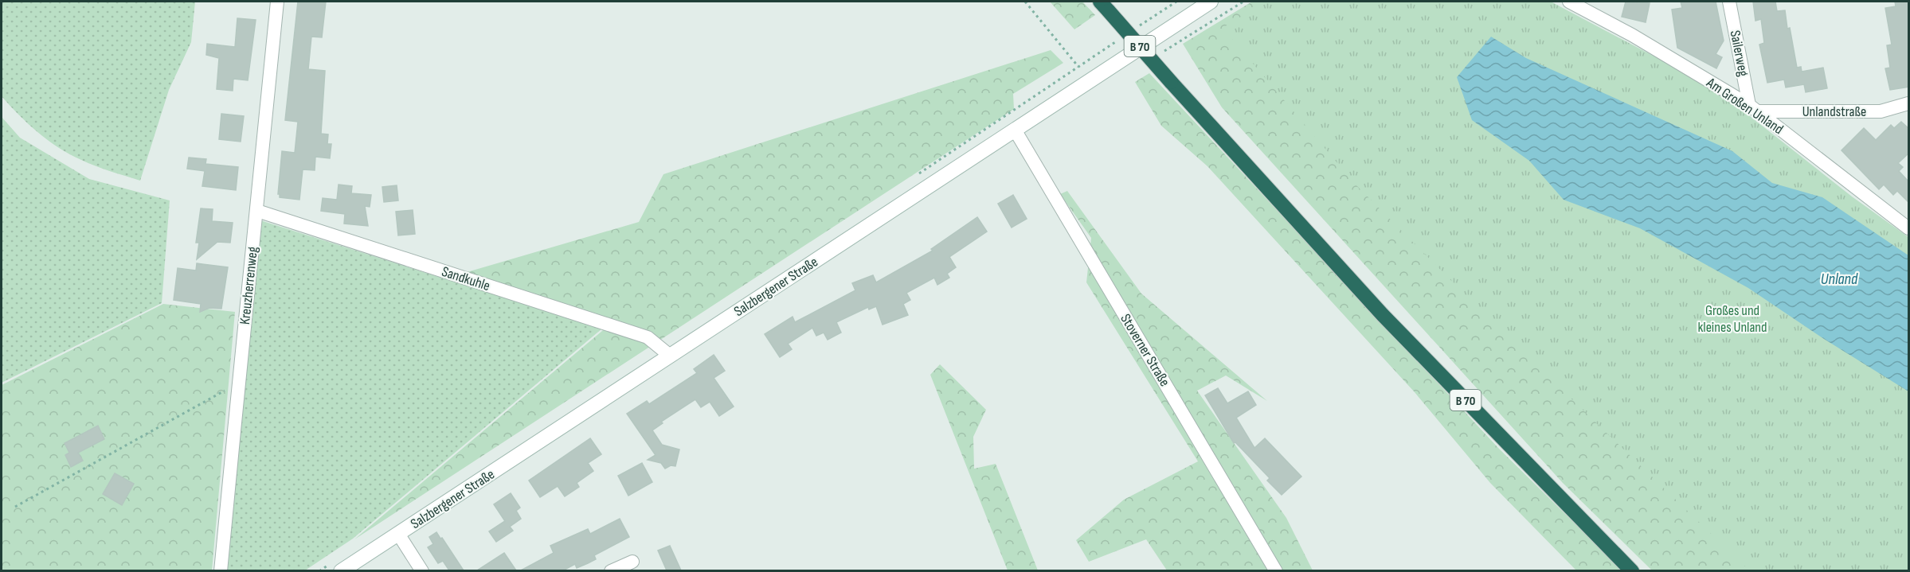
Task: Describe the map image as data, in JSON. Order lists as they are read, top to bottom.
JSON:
{
  "streets": {
    "highway": ["B 70"],
    "main road": ["Salzbergener Straße"],
    "street": [
      "Sailerweg",
      "Am Großen Unland",
      "Unlandstraße",
      "Sandkuhle",
      "Kreuzherrenweg",
      "Stoverner Straße"
    ]
  },
  "crossings": [
    ["Sailerweg", "Am Großen Unland"],
    ["Sailerweg", "Unlandstraße"],
    ["Am Großen Unland", "Unlandstraße"],
    ["Sandkuhle", "Kreuzherrenweg"],
    ["Sandkuhle", "Salzbergener Straße"],
    ["Salzbergener Straße", "Stoverner Straße"]
  ],
  "water": ["Unland"],
  "parks": ["Großes und kleines Unland"]
}
